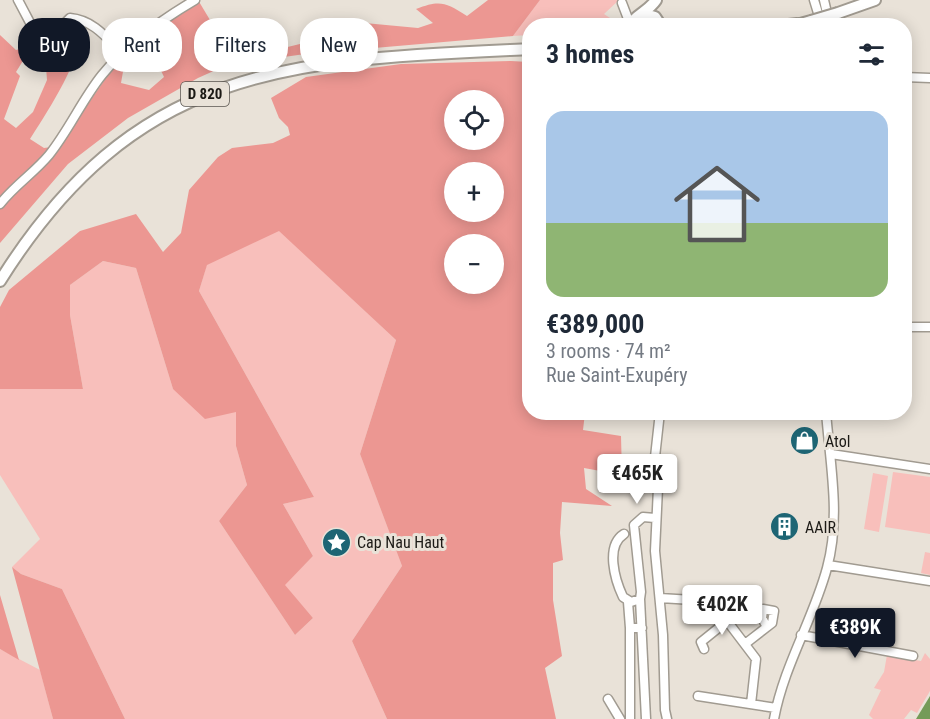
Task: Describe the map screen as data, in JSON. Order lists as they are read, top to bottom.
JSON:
{
  "streets": {
    "main road": ["D 820"]
  },
  "places": {
    "shop": ["Atol"],
    "building": ["AAIR"],
    "place": ["Cap Nau Haut"]
  },
  "page": {
    "chip": [
      "Buy",
      "Rent",
      "Filters",
      "New"
    ],
    "heading": "3 homes",
    "map_buttons": ["+", "−"],
    "list": [
      {
        "name": "€389,000",
        "note": "3 rooms · 74 m² · Rue Saint-Exupéry"
      }
    ],
    "price": ["€465K", "€402K", "€389K"]
  }
}
